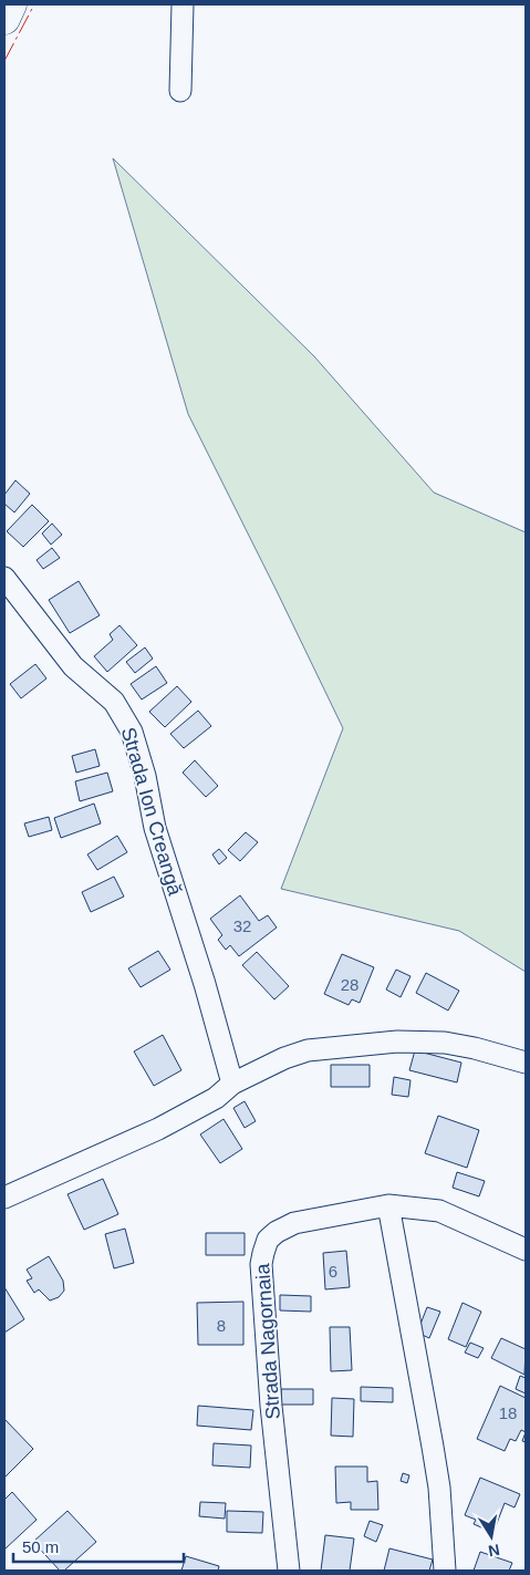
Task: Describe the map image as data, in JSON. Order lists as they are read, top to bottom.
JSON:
{
  "streets": {
    "street": ["Strada Ion Creangă", "Strada Nagornaia"]
  },
  "house_numbers": [
    "32",
    "28",
    "6",
    "8",
    "18"
  ],
  "scale_bar": "50 m",
  "north": "bottom"
}
